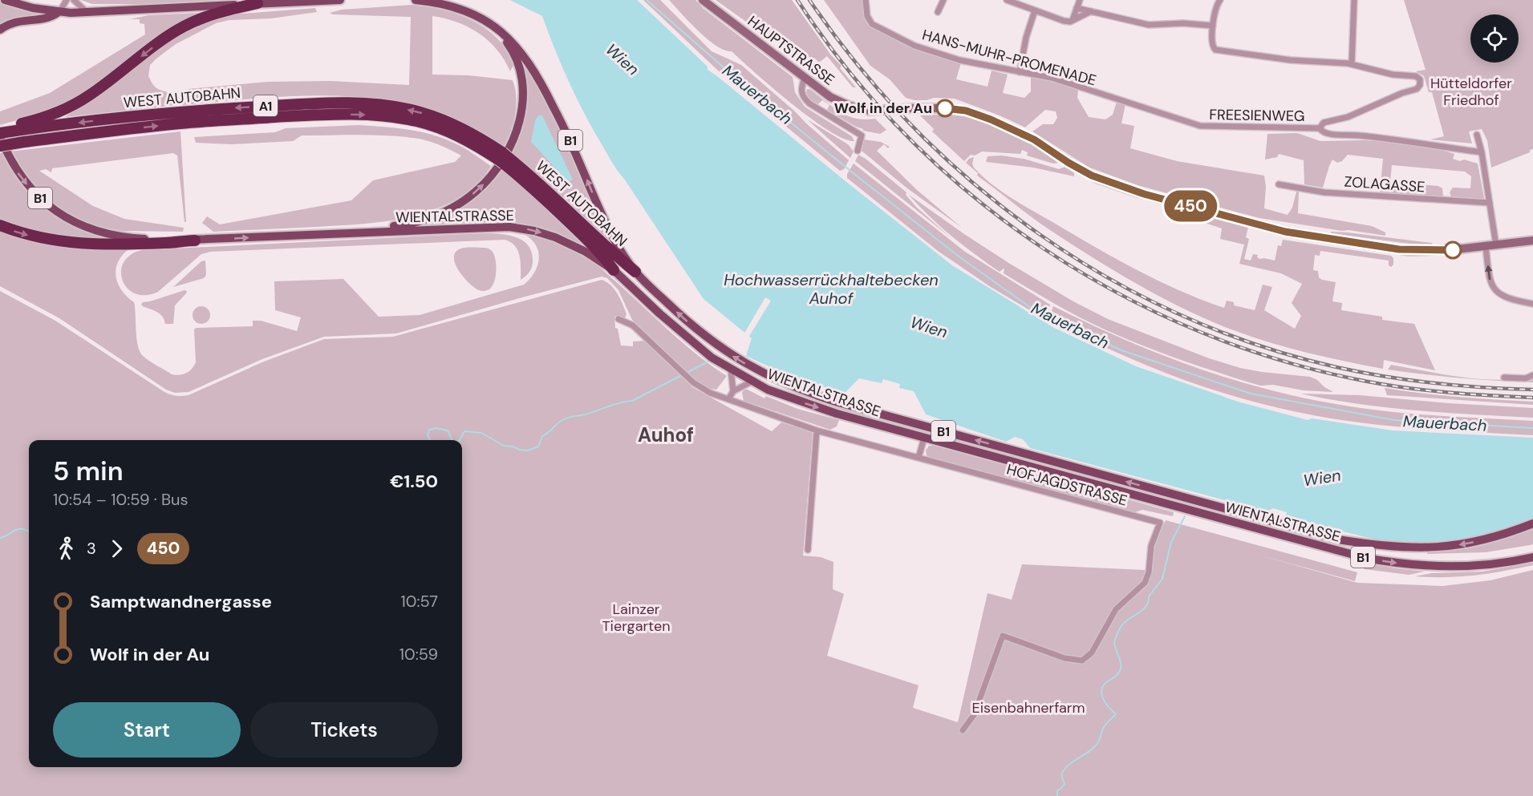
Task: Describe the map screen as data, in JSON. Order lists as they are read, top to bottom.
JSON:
{
  "streets": {
    "highway": ["WEST AUTOBAHN", "A1"],
    "main road": ["HAUPTSTRASSE", "B1", "WIENTALSTRASSE"],
    "street": [
      "HANS-MUHR-PROMENADE",
      "FREESIENWEG",
      "ZOLAGASSE",
      "HOFJAGDSTRASSE"
    ]
  },
  "crossings": [
    ["HANS-MUHR-PROMENADE", "FREESIENWEG"],
    ["WEST AUTOBAHN", "WIENTALSTRASSE"]
  ],
  "districts": ["Auhof"],
  "water": ["Wien", "Mauerbach", "Hochwasserrückhaltebecken Auhof"],
  "parks": ["Hütteldorfer Friedhof", "Lainzer Tiergarten", "Eisenbahnerfarm"],
  "places": ["Wolf in der Au"],
  "lines": ["bus line 450"],
  "page": {
    "on_map": "450",
    "heading": ["5 min", "10:54 – 10:59 · Bus", "€1.50"],
    "legs": ["3", "450"],
    "list": [
      {
        "name": "Samptwandnergasse",
        "value": "10:57"
      },
      {
        "name": "Wolf in der Au",
        "value": "10:59"
      }
    ],
    "buttons": ["Start", "Tickets"]
  }
}
